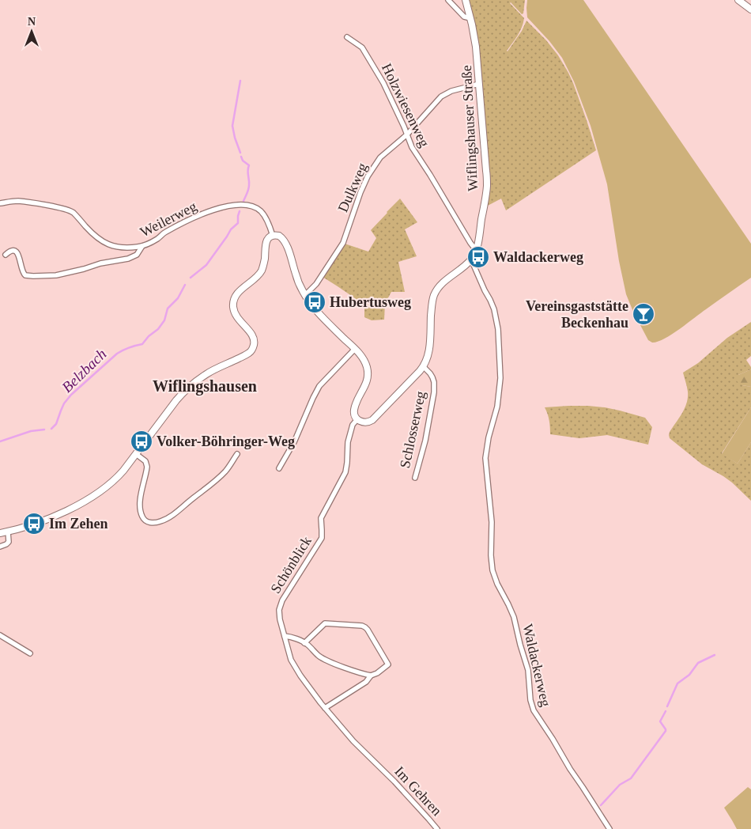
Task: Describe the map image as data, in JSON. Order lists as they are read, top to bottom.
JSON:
{
  "streets": {
    "street": [
      "Holzwiesenweg",
      "Wiflingshauser Straße",
      "Dulkweg",
      "Weilerweg",
      "Schlosserweg",
      "Schönblick",
      "Waldackerweg",
      "Im Gehren"
    ]
  },
  "crossings": [
    ["Holzwiesenweg", "Wiflingshauser Straße"],
    ["Holzwiesenweg", "Dulkweg"],
    ["Wiflingshauser Straße", "Dulkweg"],
    ["Wiflingshauser Straße", "Schlosserweg"],
    ["Wiflingshauser Straße", "Schönblick"],
    ["Wiflingshauser Straße", "Waldackerweg"],
    ["Schönblick", "Im Gehren"]
  ],
  "districts": ["Wiflingshausen"],
  "water": ["Belzbach"],
  "places": {
    "bus stop": [
      "Waldackerweg",
      "Hubertusweg",
      "Volker-Böhringer-Weg",
      "Im Zehen"
    ],
    "bar": ["Vereinsgaststätte Beckenhau"]
  },
  "north": "top"
}
